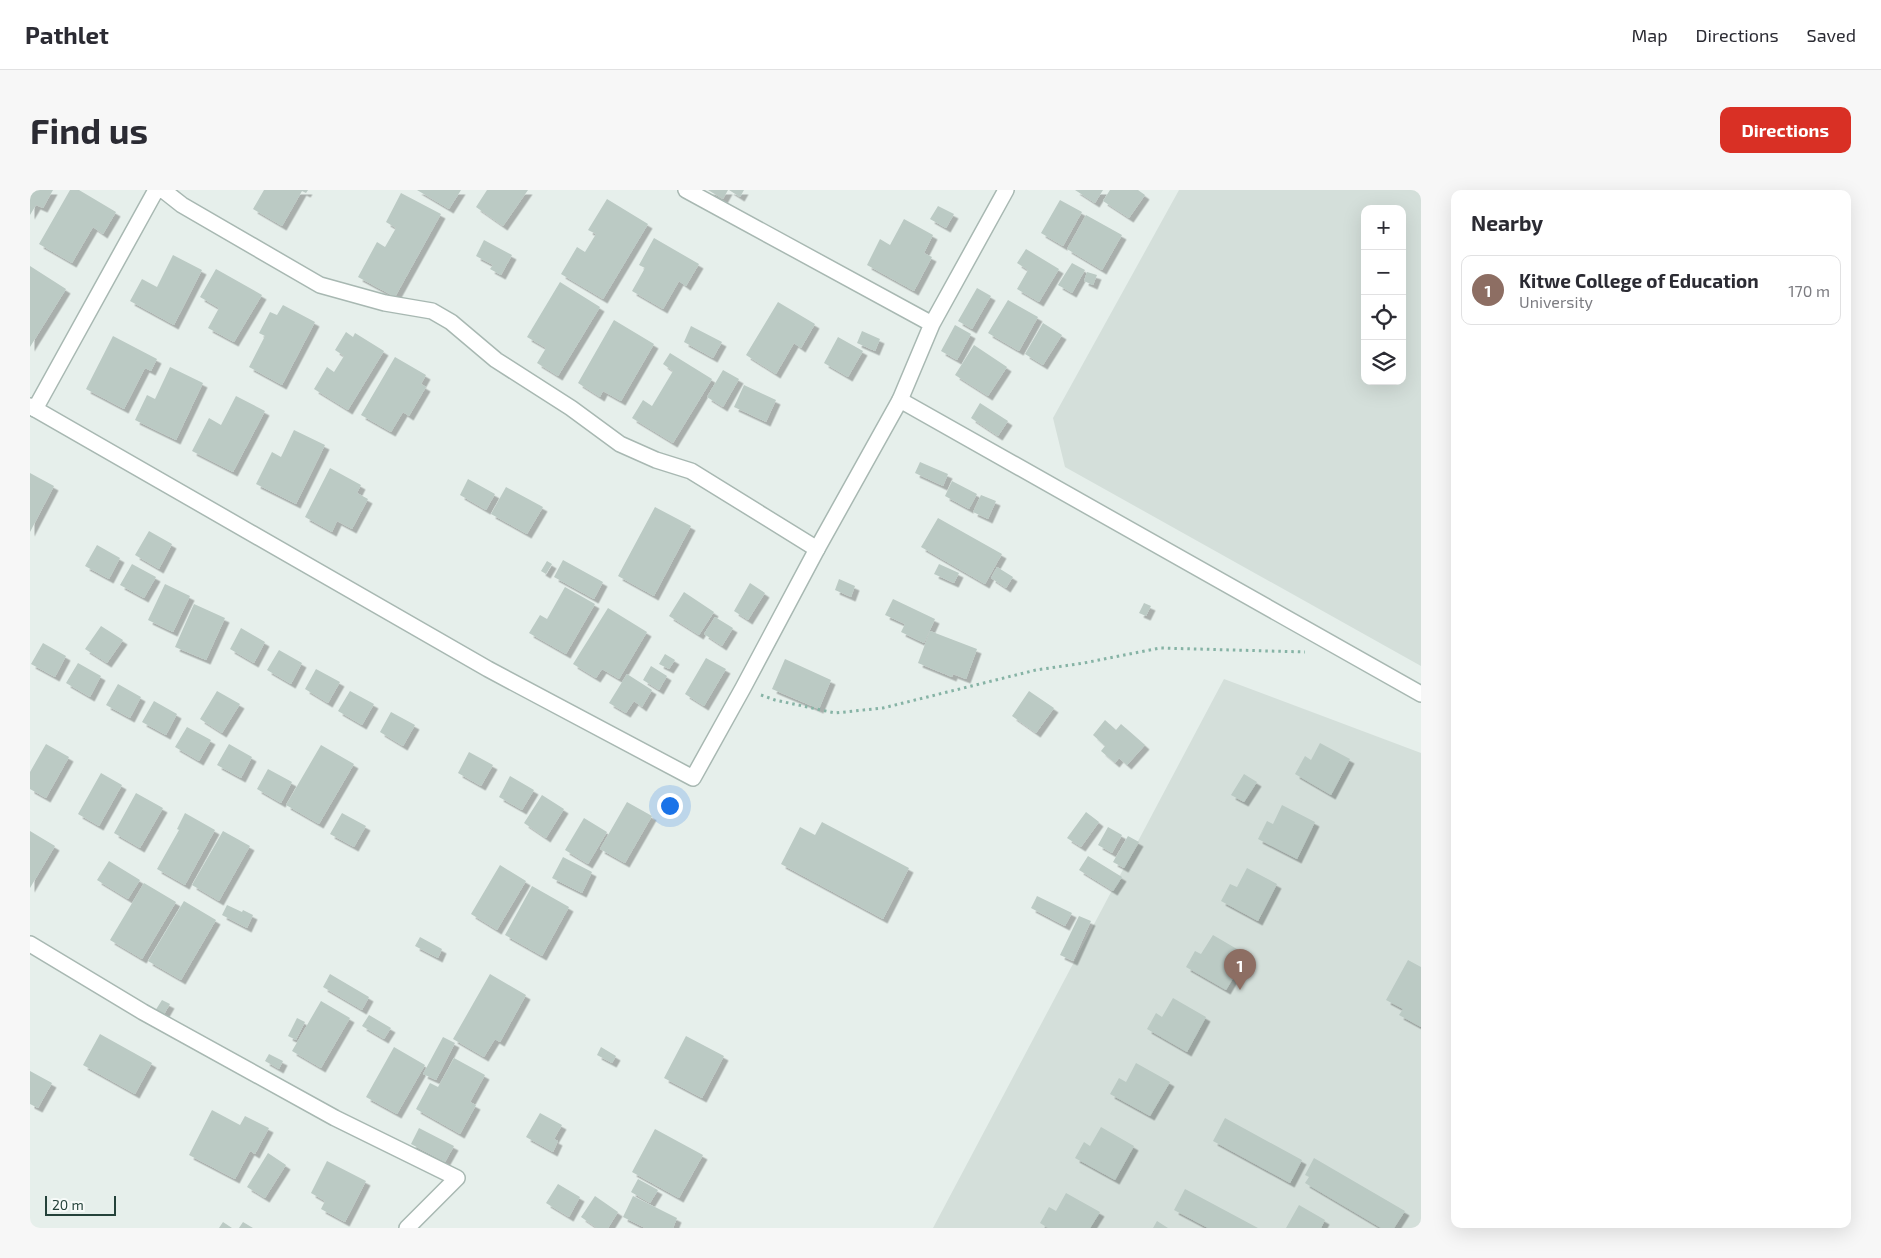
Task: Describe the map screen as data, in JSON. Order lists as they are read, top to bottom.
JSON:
{
  "scale_bar": "20 m",
  "page": {
    "header": "Pathlet",
    "nav": ["Map", "Directions", "Saved"],
    "buttons": "Directions",
    "title": "Find us",
    "heading": "Nearby",
    "map_buttons": ["+", "−"],
    "list": [
      {
        "mark": "1",
        "name": "Kitwe College of Education",
        "note": "University",
        "value": "170 m"
      }
    ],
    "pins": "1",
    "scale": "20 m"
  }
}
